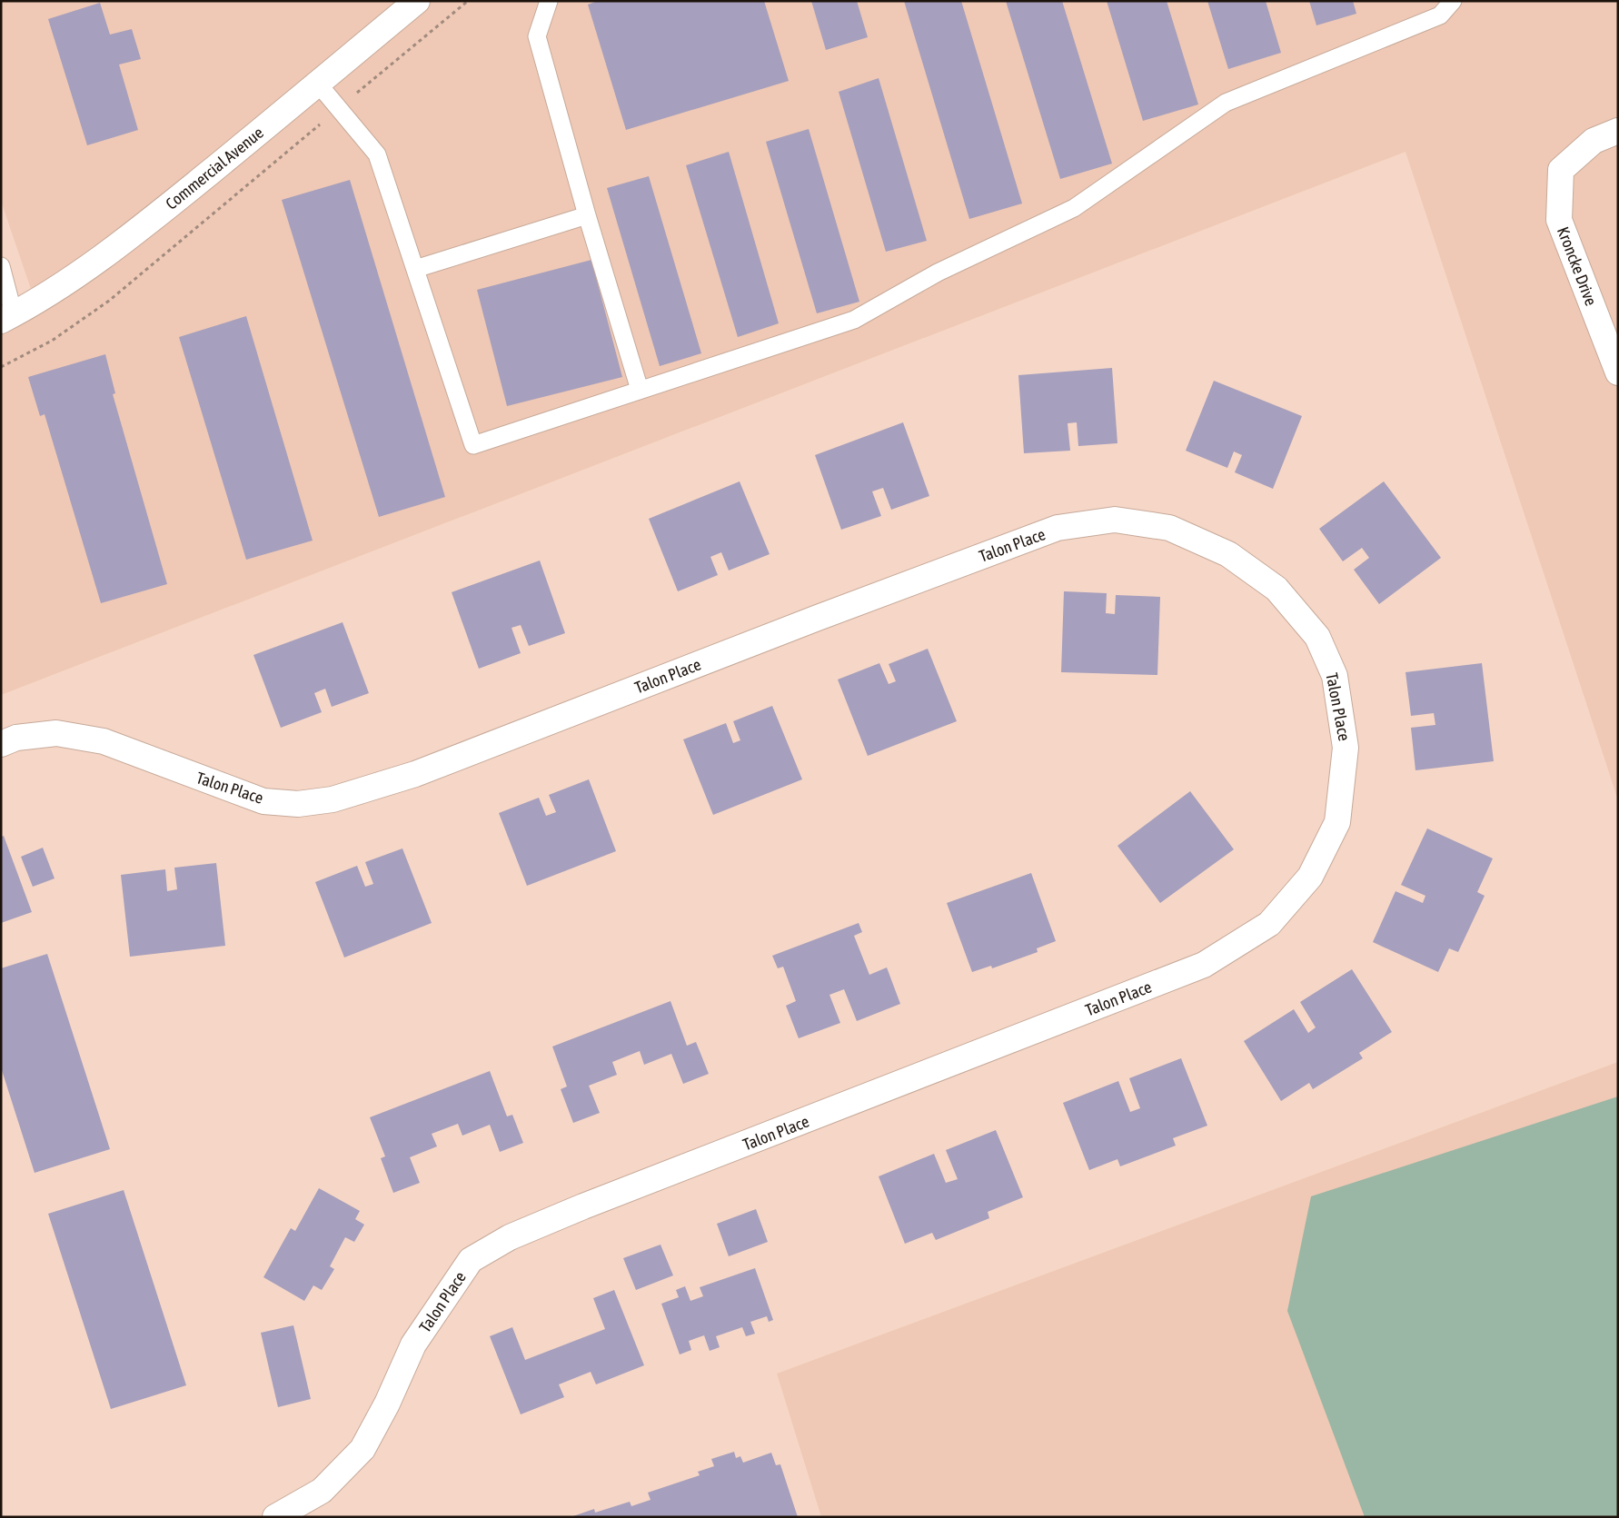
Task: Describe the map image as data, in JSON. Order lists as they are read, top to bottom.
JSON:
{
  "streets": {
    "street": ["Commercial Avenue", "Kroncke Drive", "Talon Place"]
  }
}
